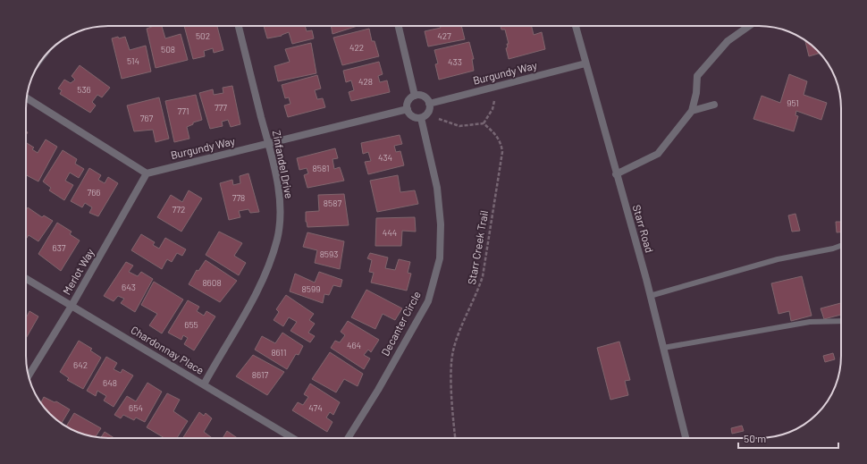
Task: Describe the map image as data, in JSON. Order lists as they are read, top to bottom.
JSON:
{
  "streets": {
    "street": [
      "Burgundy Way",
      "Zinfandel Drive",
      "Starr Road",
      "Merlot Way",
      "Decanter Circle",
      "Chardonnay Place"
    ],
    "path": ["Starr Creek Trail"]
  },
  "crossings": [
    ["Burgundy Way", "Zinfandel Drive"],
    ["Burgundy Way", "Starr Road"],
    ["Burgundy Way", "Merlot Way"],
    ["Burgundy Way", "Decanter Circle"],
    ["Zinfandel Drive", "Chardonnay Place"],
    ["Merlot Way", "Chardonnay Place"]
  ],
  "house_numbers": [
    "502",
    "427",
    "422",
    "508",
    "514",
    "433",
    "428",
    "536",
    "951",
    "777",
    "771",
    "767",
    "434",
    "8581",
    "766",
    "778",
    "8587",
    "772",
    "444",
    "637",
    "8593",
    "8608",
    "643",
    "8599",
    "655",
    "464",
    "8611",
    "642",
    "8617",
    "648",
    "654",
    "474"
  ],
  "scale_bar": "50 m"
}
